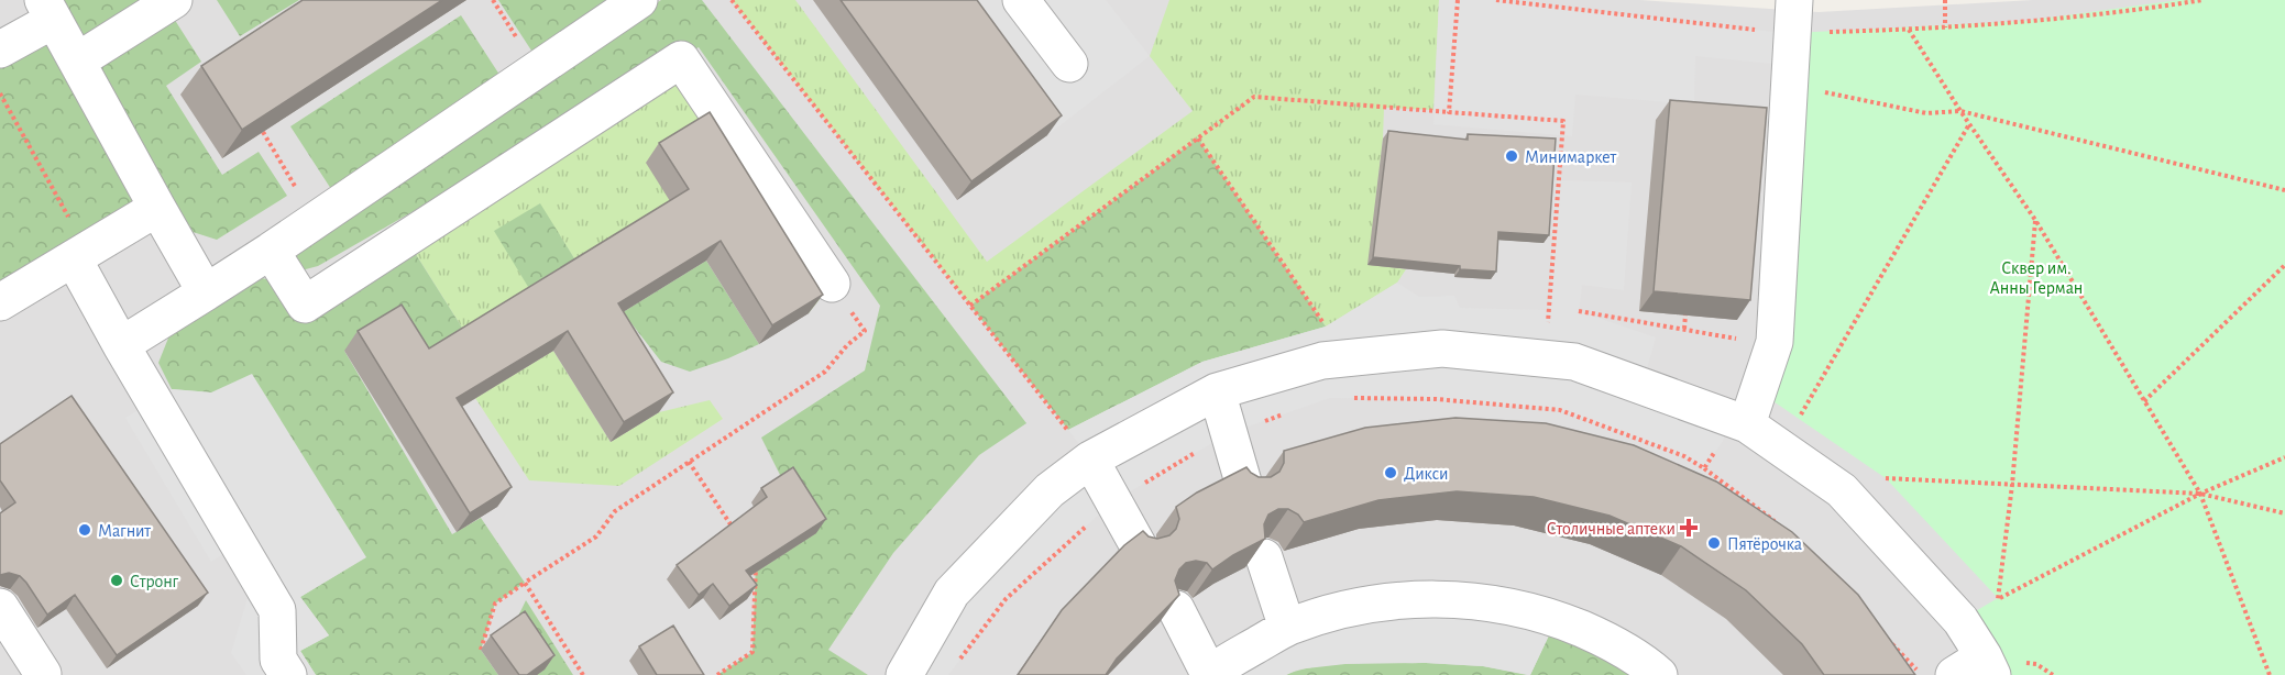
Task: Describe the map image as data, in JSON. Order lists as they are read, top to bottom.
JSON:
{
  "parks": ["Сквер им. Анны Герман"],
  "places": {
    "other": [
      "Минимаркет",
      "Дикси",
      "Магнит",
      "Пятёрочка",
      "Стронг"
    ],
    "health": ["Столичные аптеки"]
  }
}
